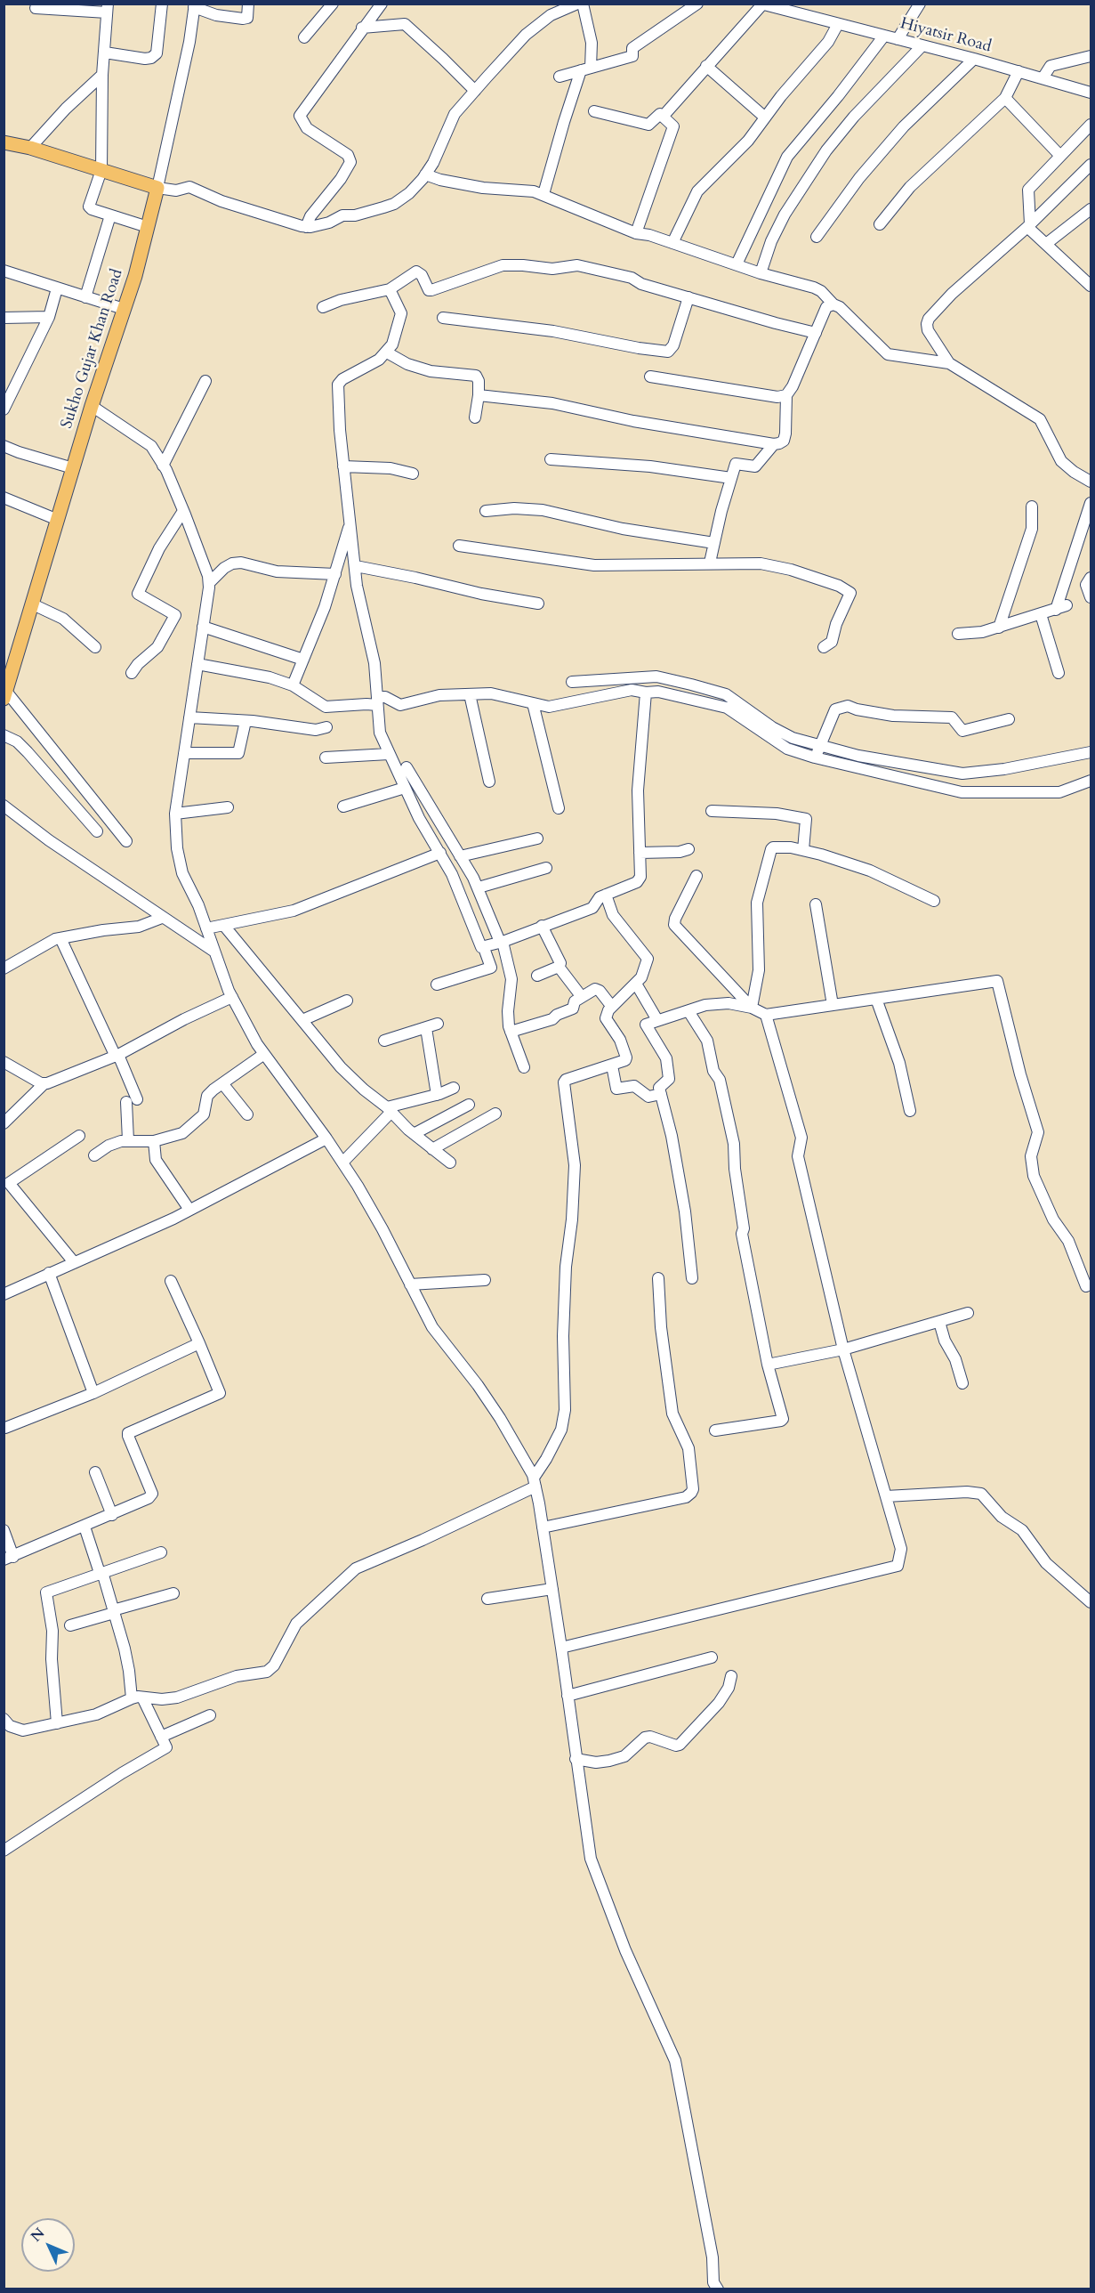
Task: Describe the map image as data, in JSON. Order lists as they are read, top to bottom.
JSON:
{
  "streets": {
    "main road": ["Sukho Gujar Khan Road"],
    "street": ["Hiyatsir Road"]
  },
  "north": "top left"
}
